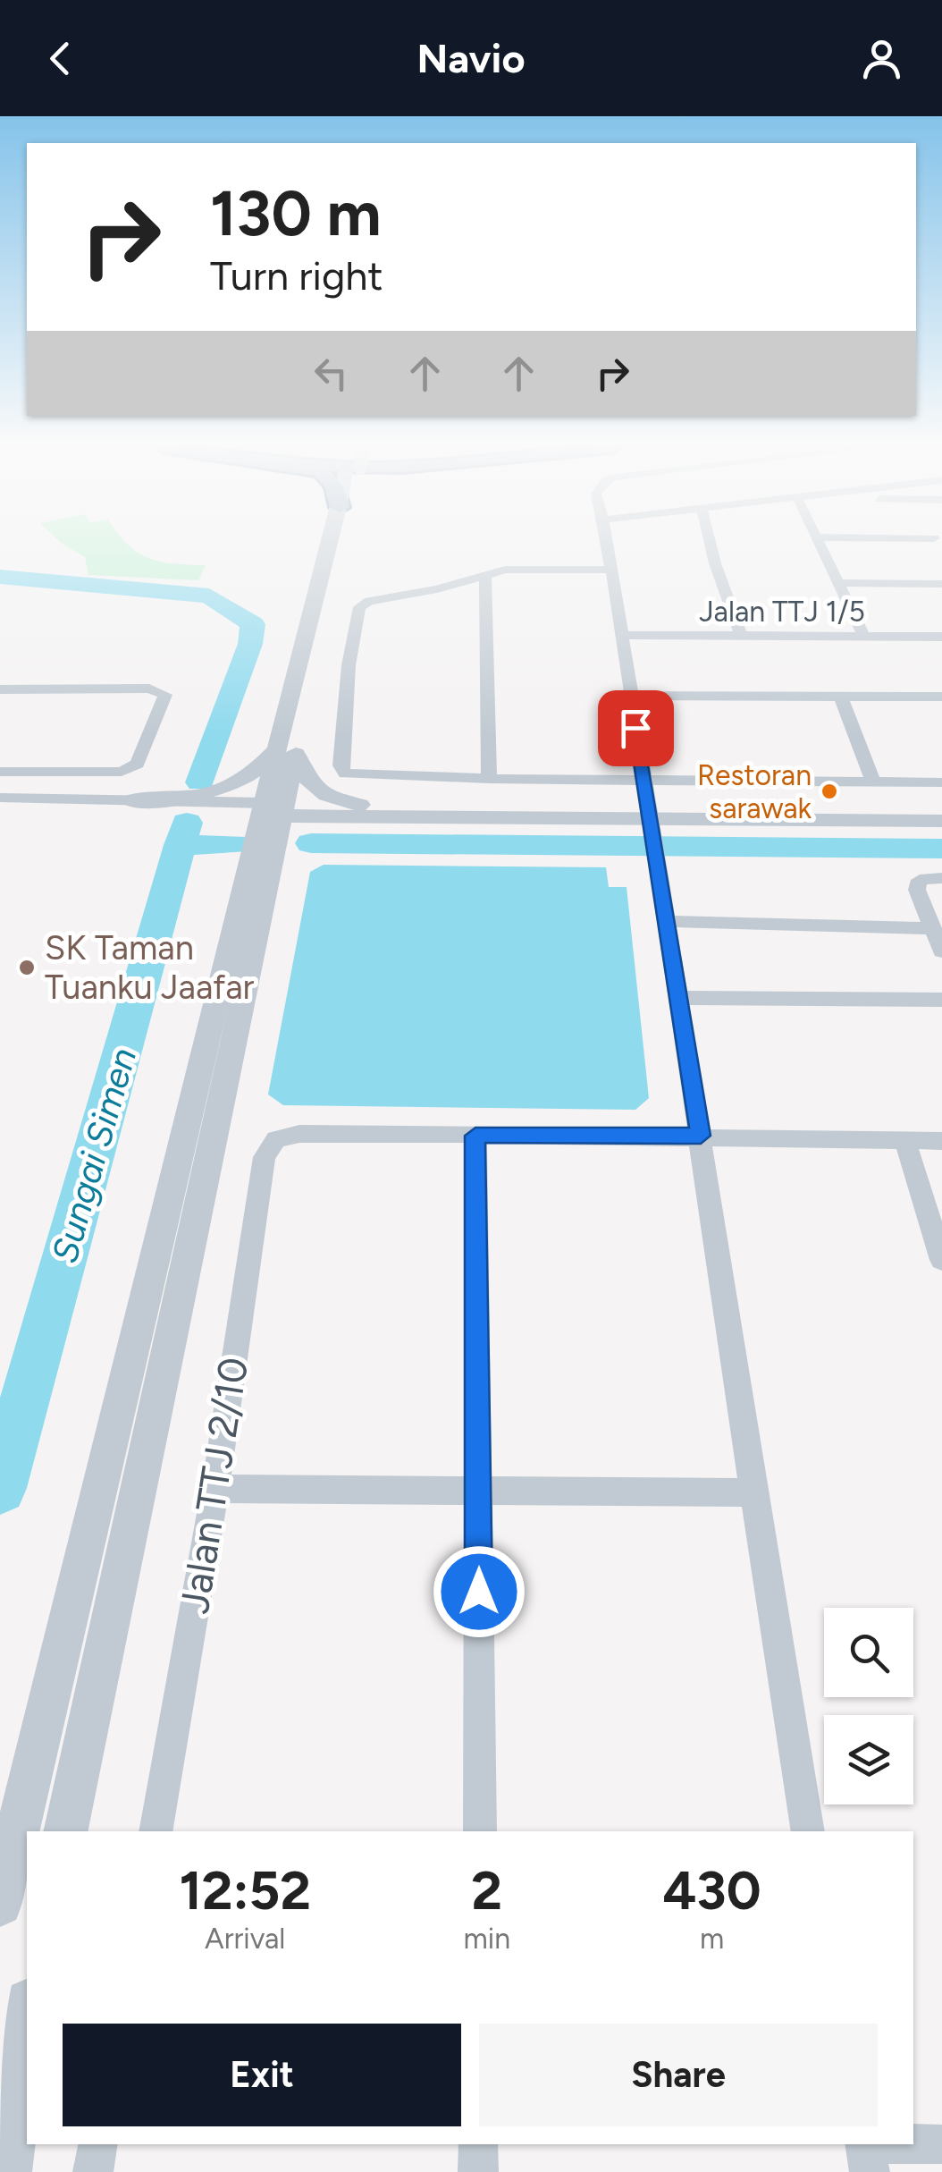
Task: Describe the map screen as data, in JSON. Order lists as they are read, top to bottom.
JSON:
{
  "streets": {
    "street": ["Jalan TTJ 1/5", "Jalan TTJ 2/10"]
  },
  "water": ["Sungai Simen"],
  "places": ["Restoran sarawak", "SK Taman Tuanku Jaafar"],
  "page": {
    "header": "Navio",
    "turn": ["130 m", "Turn right"],
    "eta": [
      "12:52",
      "Arrival",
      "2",
      "min",
      "430",
      "m"
    ],
    "buttons": ["Exit", "Share"]
  }
}
